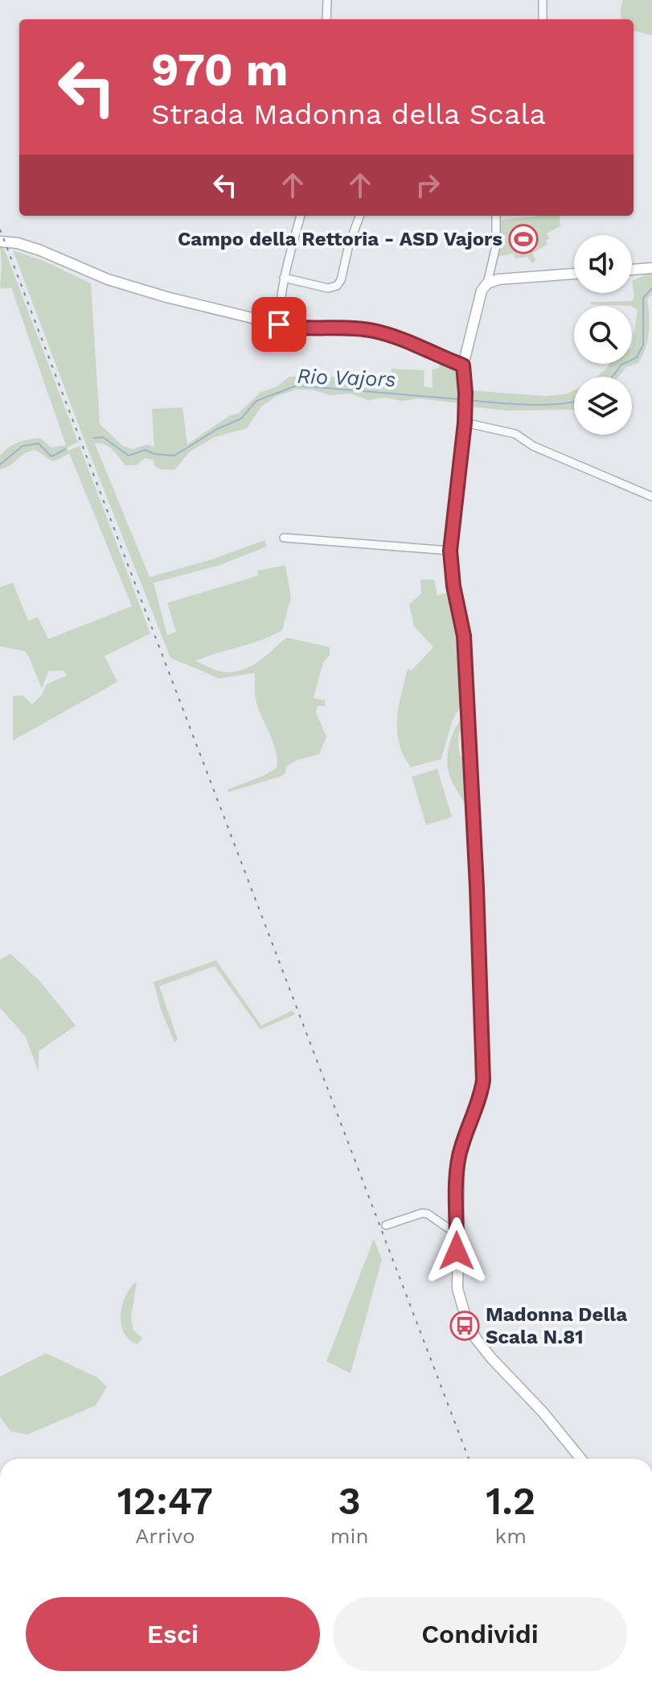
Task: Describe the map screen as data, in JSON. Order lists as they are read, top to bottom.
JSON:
{
  "water": ["Rio Vajors"],
  "places": {
    "sports": ["Campo della Rettoria - ASD Vajors"],
    "bus stop": ["Madonna Della Scala N.81"]
  },
  "page": {
    "turn": ["970 m", "Strada Madonna della Scala"],
    "eta": [
      "12:47",
      "Arrivo",
      "3",
      "min",
      "1.2",
      "km"
    ],
    "buttons": ["Esci", "Condividi"]
  }
}
